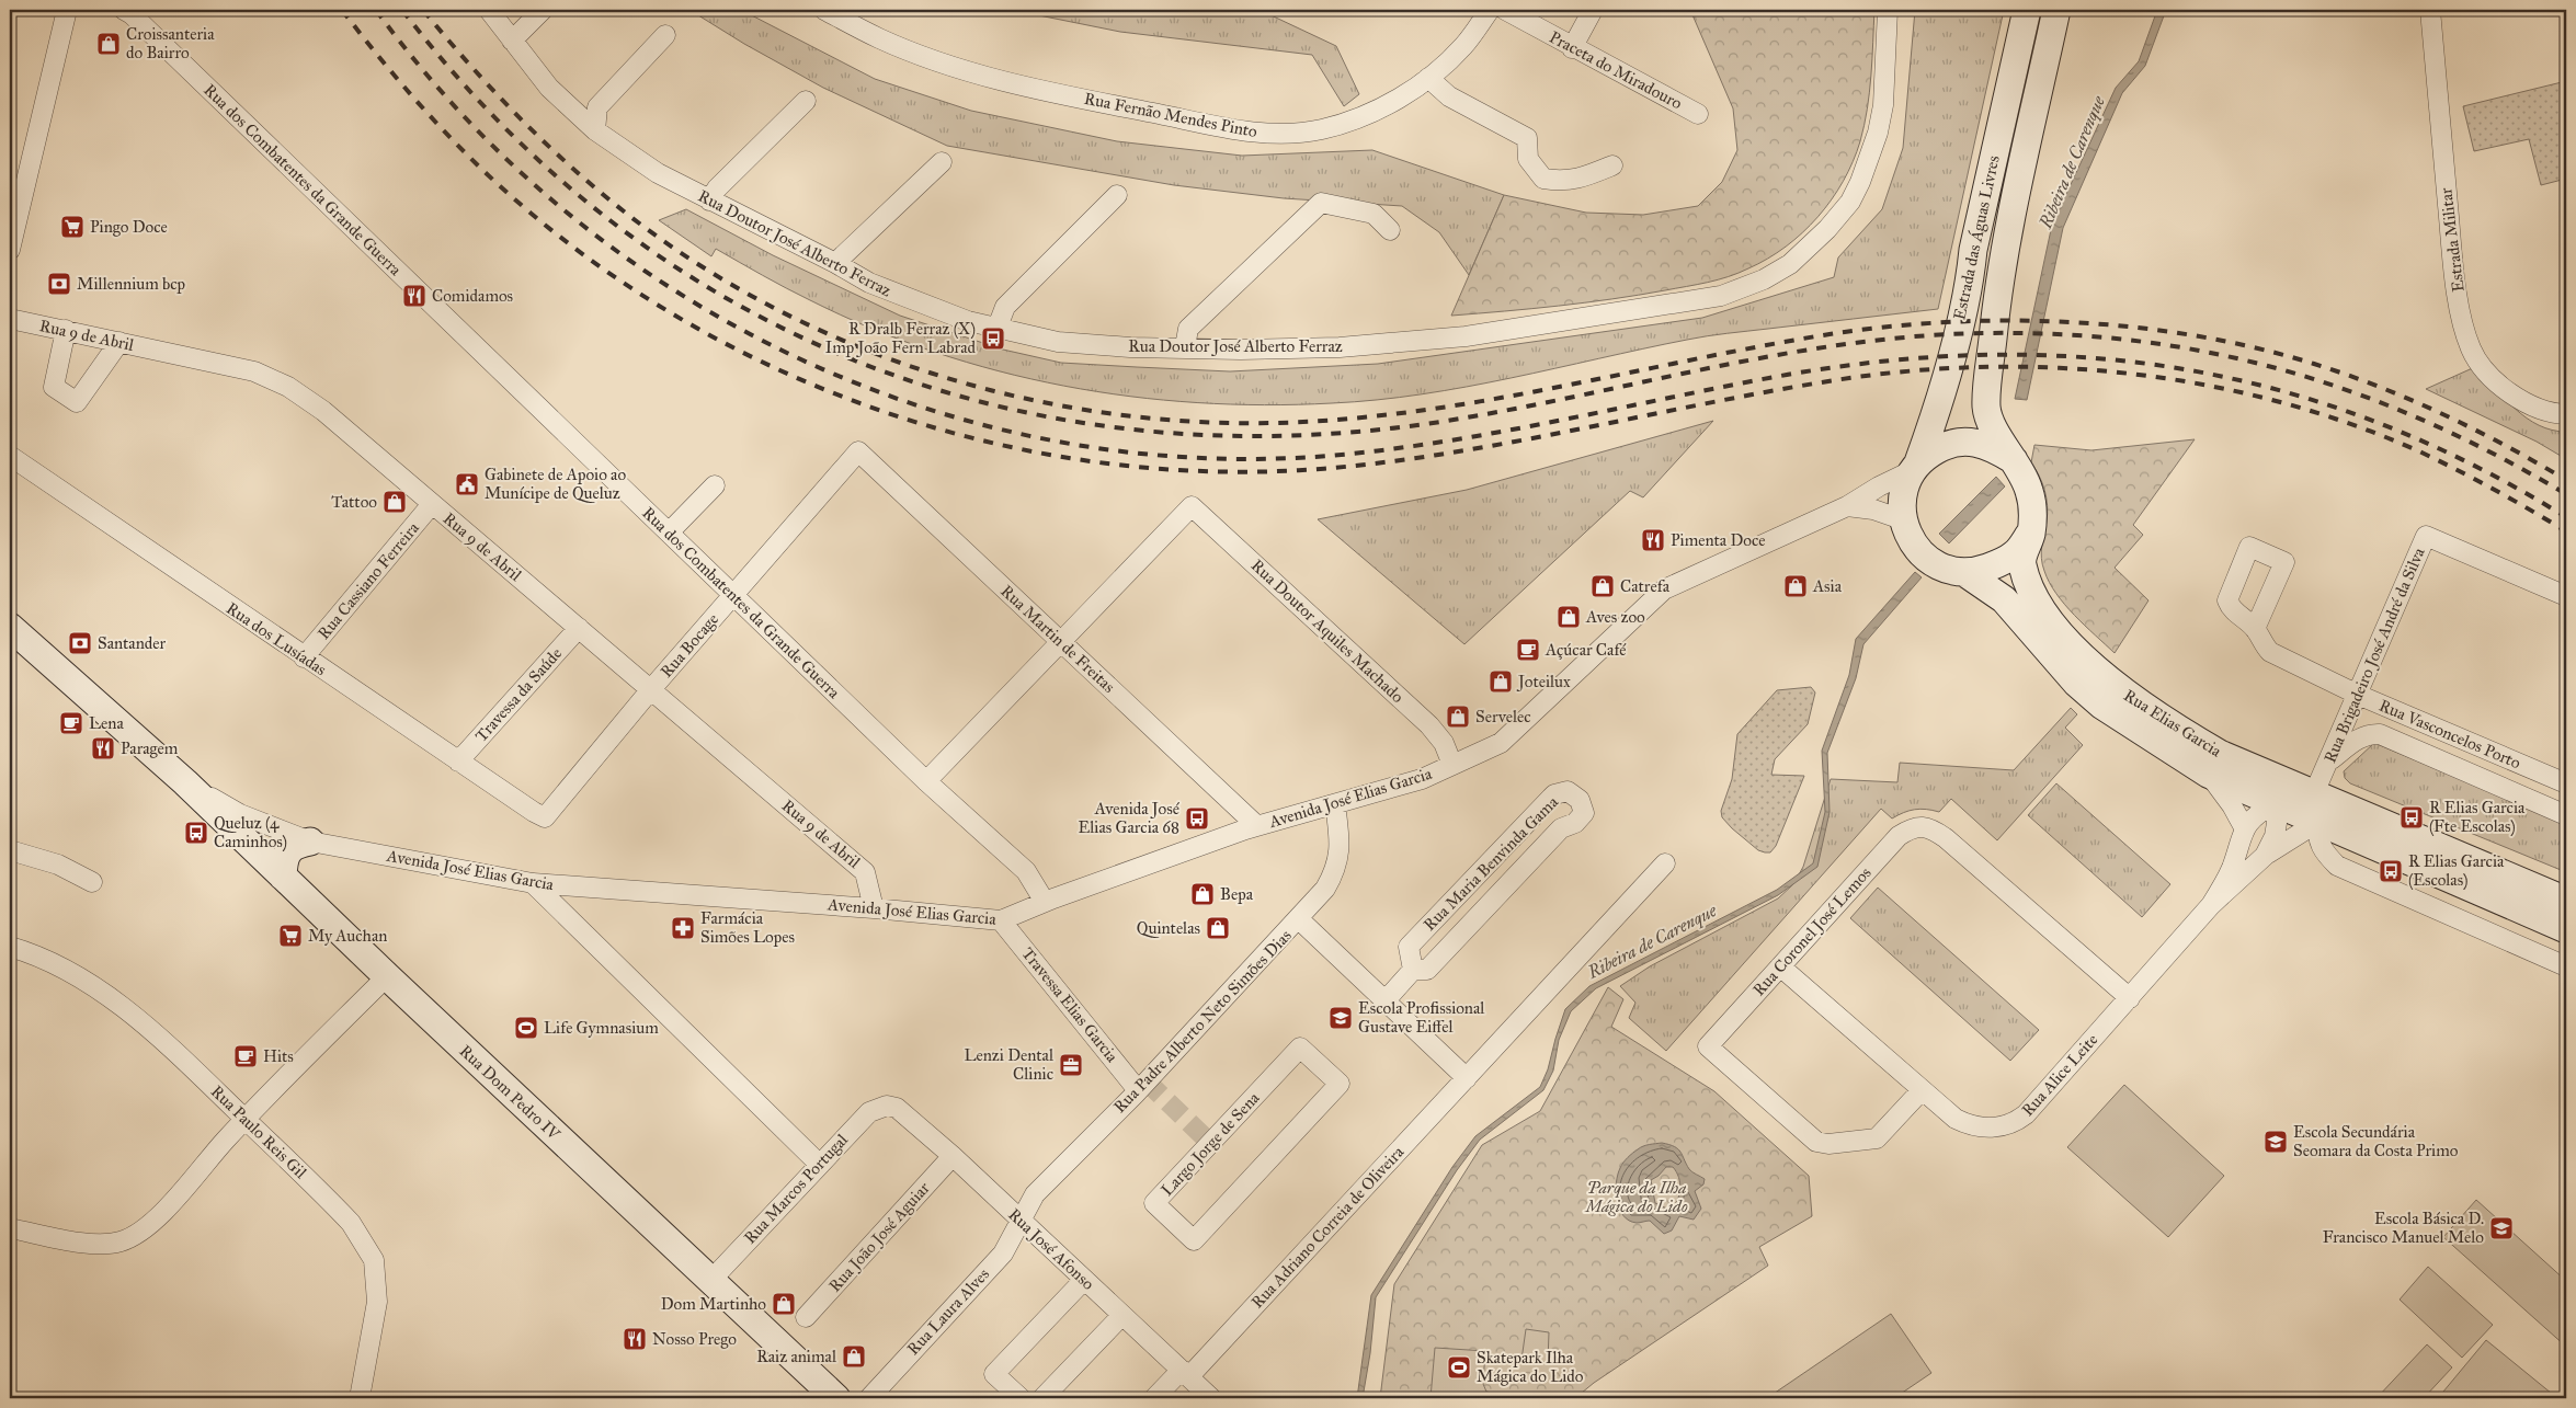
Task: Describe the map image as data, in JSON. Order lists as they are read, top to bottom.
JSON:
{
  "streets": {
    "street": [
      "Praceta do Miradouro",
      "Rua Fernão Mendes Pinto",
      "Rua dos Combatentes da Grande Guerra",
      "Estrada das Águas Livres",
      "Estrada Militar",
      "Rua Doutor José Alberto Ferraz",
      "Rua 9 de Abril",
      "Rua Cassiano Ferreira",
      "Rua Doutor Aquiles Machado",
      "Rua dos Lusíadas",
      "Rua Martin de Freitas",
      "Rua Bocage",
      "Rua Brigadeiro José André da Silva",
      "Travessa da Saúde",
      "Rua Elias Garcia",
      "Rua Vasconcelos Porto",
      "Avenida José Elias Garcia",
      "Rua Maria Benvinda Gama",
      "Rua Coronel José Lemos",
      "Travessa Elias Garcia",
      "Rua Padre Alberto Neto Simões Dias",
      "Rua Alice Leite",
      "Rua Dom Pedro IV",
      "Rua Paulo Reis Gil",
      "Largo Jorge de Sena",
      "Rua Marcos Portugal",
      "Rua Adriano Correia de Oliveira",
      "Rua João José Aguiar",
      "Rua José Afonso",
      "Rua Laura Alves"
    ]
  },
  "crossings": [
    ["Rua dos Combatentes da Grande Guerra", "Rua Bocage"],
    ["Rua dos Combatentes da Grande Guerra", "Avenida José Elias Garcia"],
    ["Estrada das Águas Livres", "Rua Elias Garcia"],
    ["Estrada das Águas Livres", "Avenida José Elias Garcia"],
    ["Rua 9 de Abril", "Rua Cassiano Ferreira"],
    ["Rua 9 de Abril", "Rua Bocage"],
    ["Rua 9 de Abril", "Travessa da Saúde"],
    ["Rua 9 de Abril", "Avenida José Elias Garcia"],
    ["Rua Cassiano Ferreira", "Rua dos Lusíadas"],
    ["Rua Doutor Aquiles Machado", "Rua Martin de Freitas"],
    ["Rua Doutor Aquiles Machado", "Avenida José Elias Garcia"],
    ["Rua dos Lusíadas", "Rua Bocage"],
    ["Rua dos Lusíadas", "Travessa da Saúde"],
    ["Rua Martin de Freitas", "Rua Bocage"],
    ["Rua Martin de Freitas", "Avenida José Elias Garcia"],
    ["Rua Brigadeiro José André da Silva", "Rua Elias Garcia"],
    ["Rua Brigadeiro José André da Silva", "Rua Vasconcelos Porto"],
    ["Rua Elias Garcia", "Avenida José Elias Garcia"],
    ["Rua Elias Garcia", "Rua Alice Leite"],
    ["Avenida José Elias Garcia", "Travessa Elias Garcia"],
    ["Avenida José Elias Garcia", "Rua Padre Alberto Neto Simões Dias"],
    ["Avenida José Elias Garcia", "Rua Dom Pedro IV"],
    ["Rua Coronel José Lemos", "Rua Alice Leite"],
    ["Travessa Elias Garcia", "Rua Padre Alberto Neto Simões Dias"],
    ["Rua Padre Alberto Neto Simões Dias", "Rua José Afonso"],
    ["Rua Padre Alberto Neto Simões Dias", "Rua Laura Alves"],
    ["Rua Dom Pedro IV", "Rua Marcos Portugal"],
    ["Rua Marcos Portugal", "Rua José Afonso"],
    ["Rua Adriano Correia de Oliveira", "Rua José Afonso"],
    ["Rua João José Aguiar", "Rua José Afonso"],
    ["Rua José Afonso", "Rua Laura Alves"]
  ],
  "water": ["Ribeira de Carenque"],
  "parks": ["Parque da Ilha Mágica do Lido"],
  "places": {
    "shop": [
      "Croissanteria do Bairro",
      "Tattoo",
      "Catrefa",
      "Asia",
      "Aves zoo",
      "Joteilux",
      "Servelec",
      "Bepa",
      "Quintelas",
      "Dom Martinho",
      "Raiz animal"
    ],
    "supermarket": ["Pingo Doce", "My Auchan"],
    "bank": ["Millennium bcp", "Santander"],
    "restaurant": [
      "Comidamos",
      "Pimenta Doce",
      "Paragem",
      "Nosso Prego"
    ],
    "bus stop": [
      "R Dralb Ferraz (X) Imp João Fern Labrad",
      "R Elias Garcia (Fte Escolas)",
      "Avenida José Elias Garcia 68",
      "Queluz (4 Caminhos)",
      "R Elias Garcia (Escolas)"
    ],
    "public building": ["Gabinete de Apoio ao Munícipe de Queluz"],
    "cafe": ["Açúcar Café", "Lena", "Hits"],
    "pharmacy": ["Farmácia Simões Lopes"],
    "school or university": ["Escola Profissional Gustave Eiffel", "Escola Secundária Seomara da Costa Primo", "Escola Básica D. Francisco Manuel Melo"],
    "sports": ["Life Gymnasium", "Skatepark Ilha Mágica do Lido"],
    "office": ["Lenzi Dental Clinic"]
  }
}
